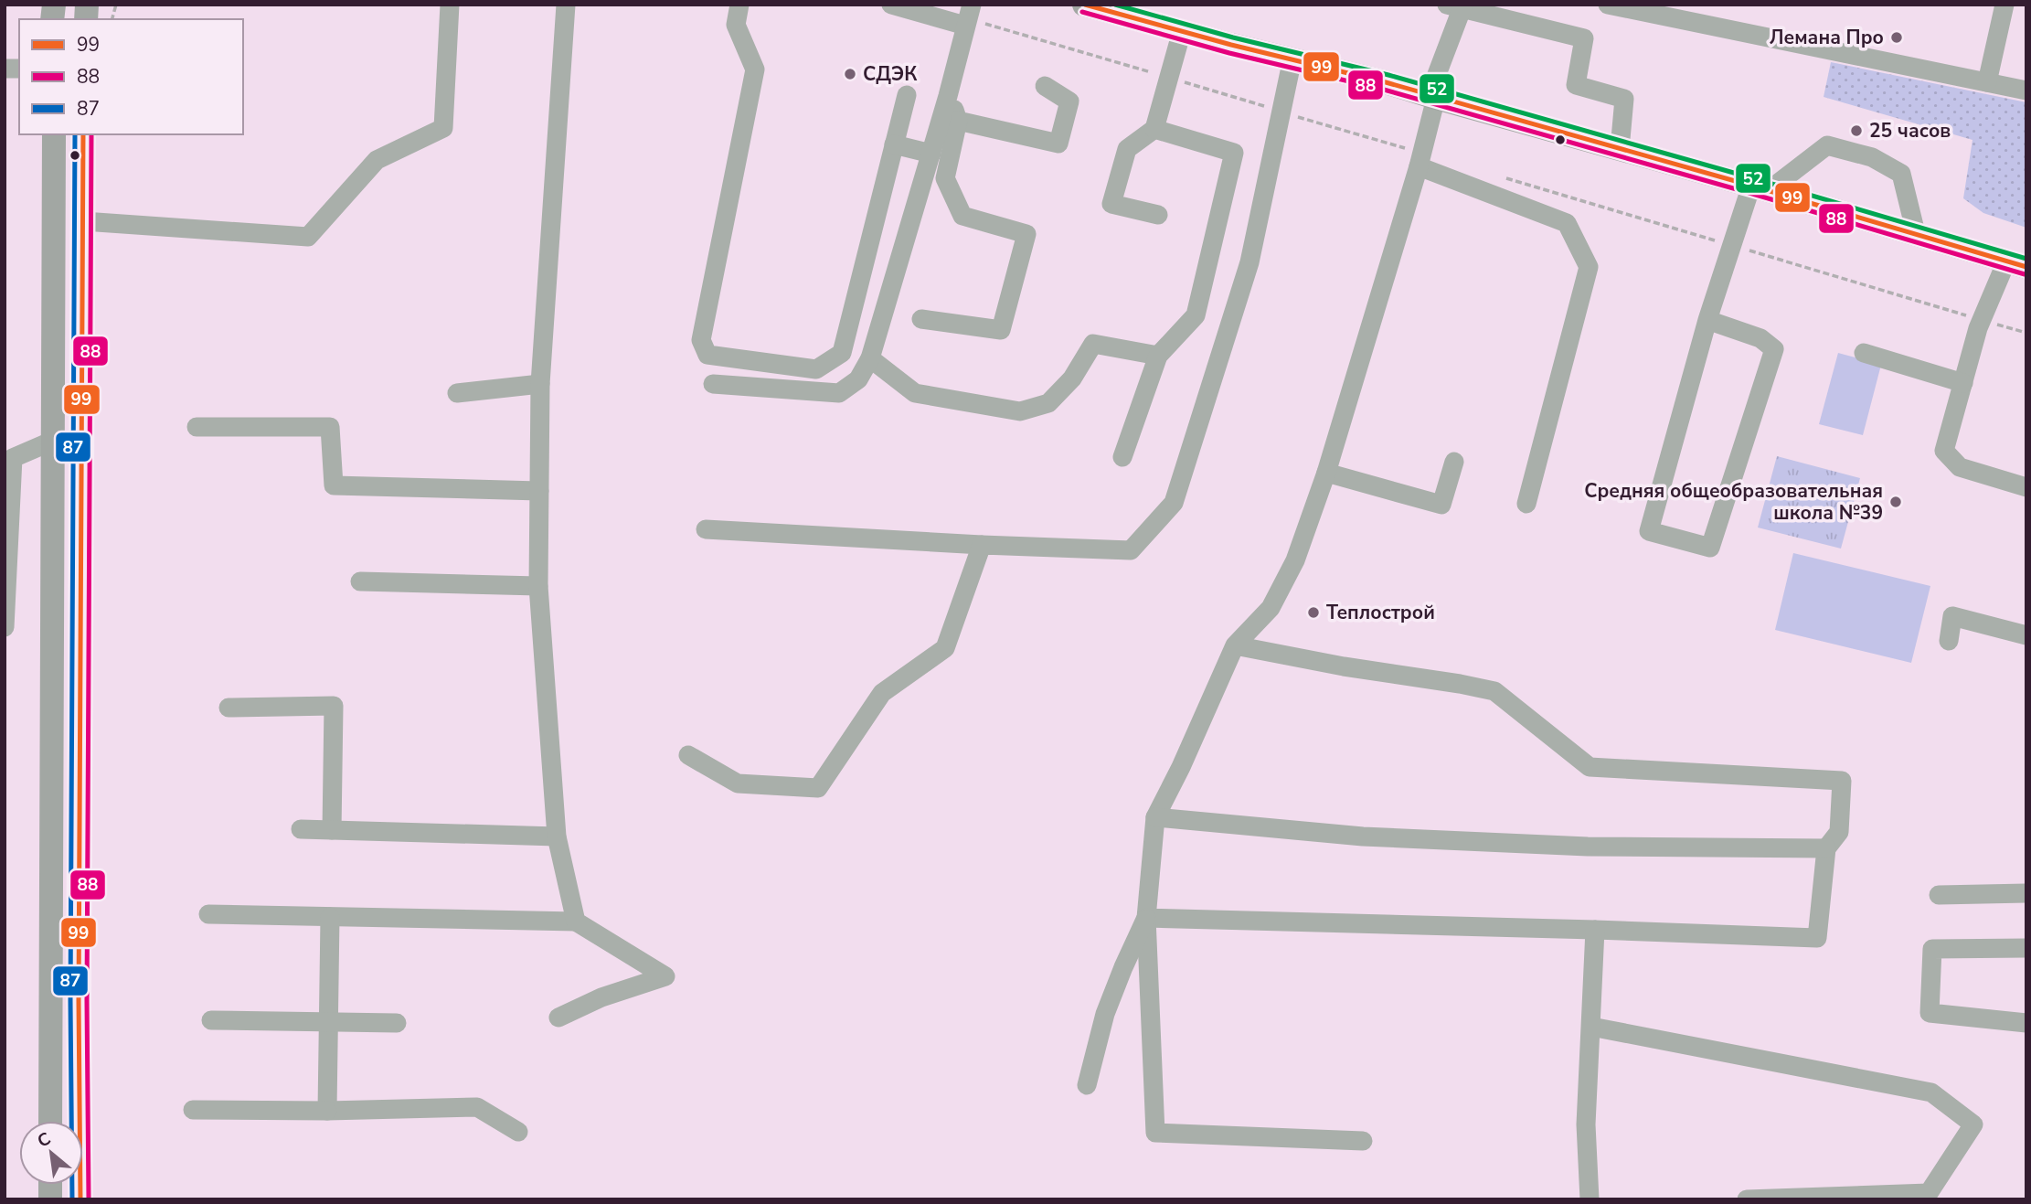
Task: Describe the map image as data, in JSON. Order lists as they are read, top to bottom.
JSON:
{
  "places": [
    "Лемана Про",
    "СДЭК",
    "25 часов",
    "Средняя общеобразовательная школа №39",
    "Теплострой"
  ],
  "lines": [
    "transit line 99",
    "transit line 52",
    "transit line 88",
    "transit line 87"
  ],
  "legend": ["99", "88", "87"],
  "north": "top left"
}
